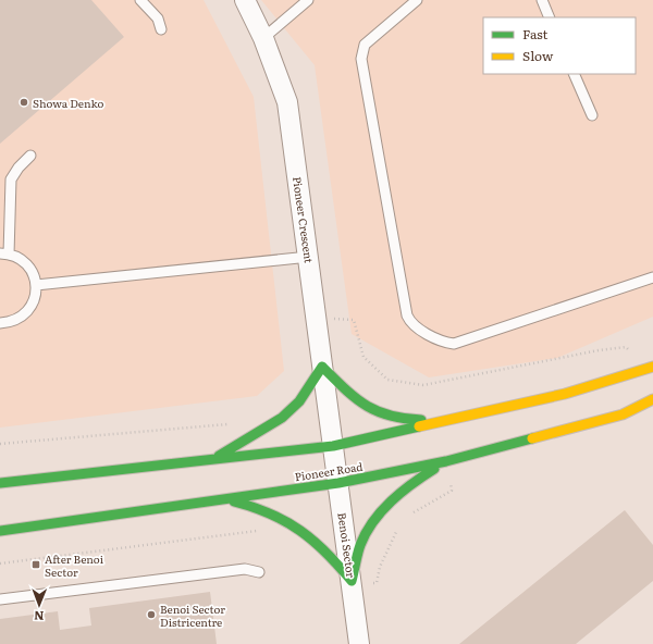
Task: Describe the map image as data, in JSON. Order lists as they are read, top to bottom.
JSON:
{
  "streets": {
    "main road": ["Pioneer Road"],
    "street": ["Pioneer Crescent", "Benoi Sector"]
  },
  "crossings": [
    ["Pioneer Crescent", "Benoi Sector"],
    ["Pioneer Road", "Benoi Sector"]
  ],
  "places": {
    "other": ["Showa Denko", "Benoi Sector Districentre"],
    "transit": ["After Benoi Sector"]
  },
  "legend": ["Fast", "Slow"],
  "north": "bottom"
}
